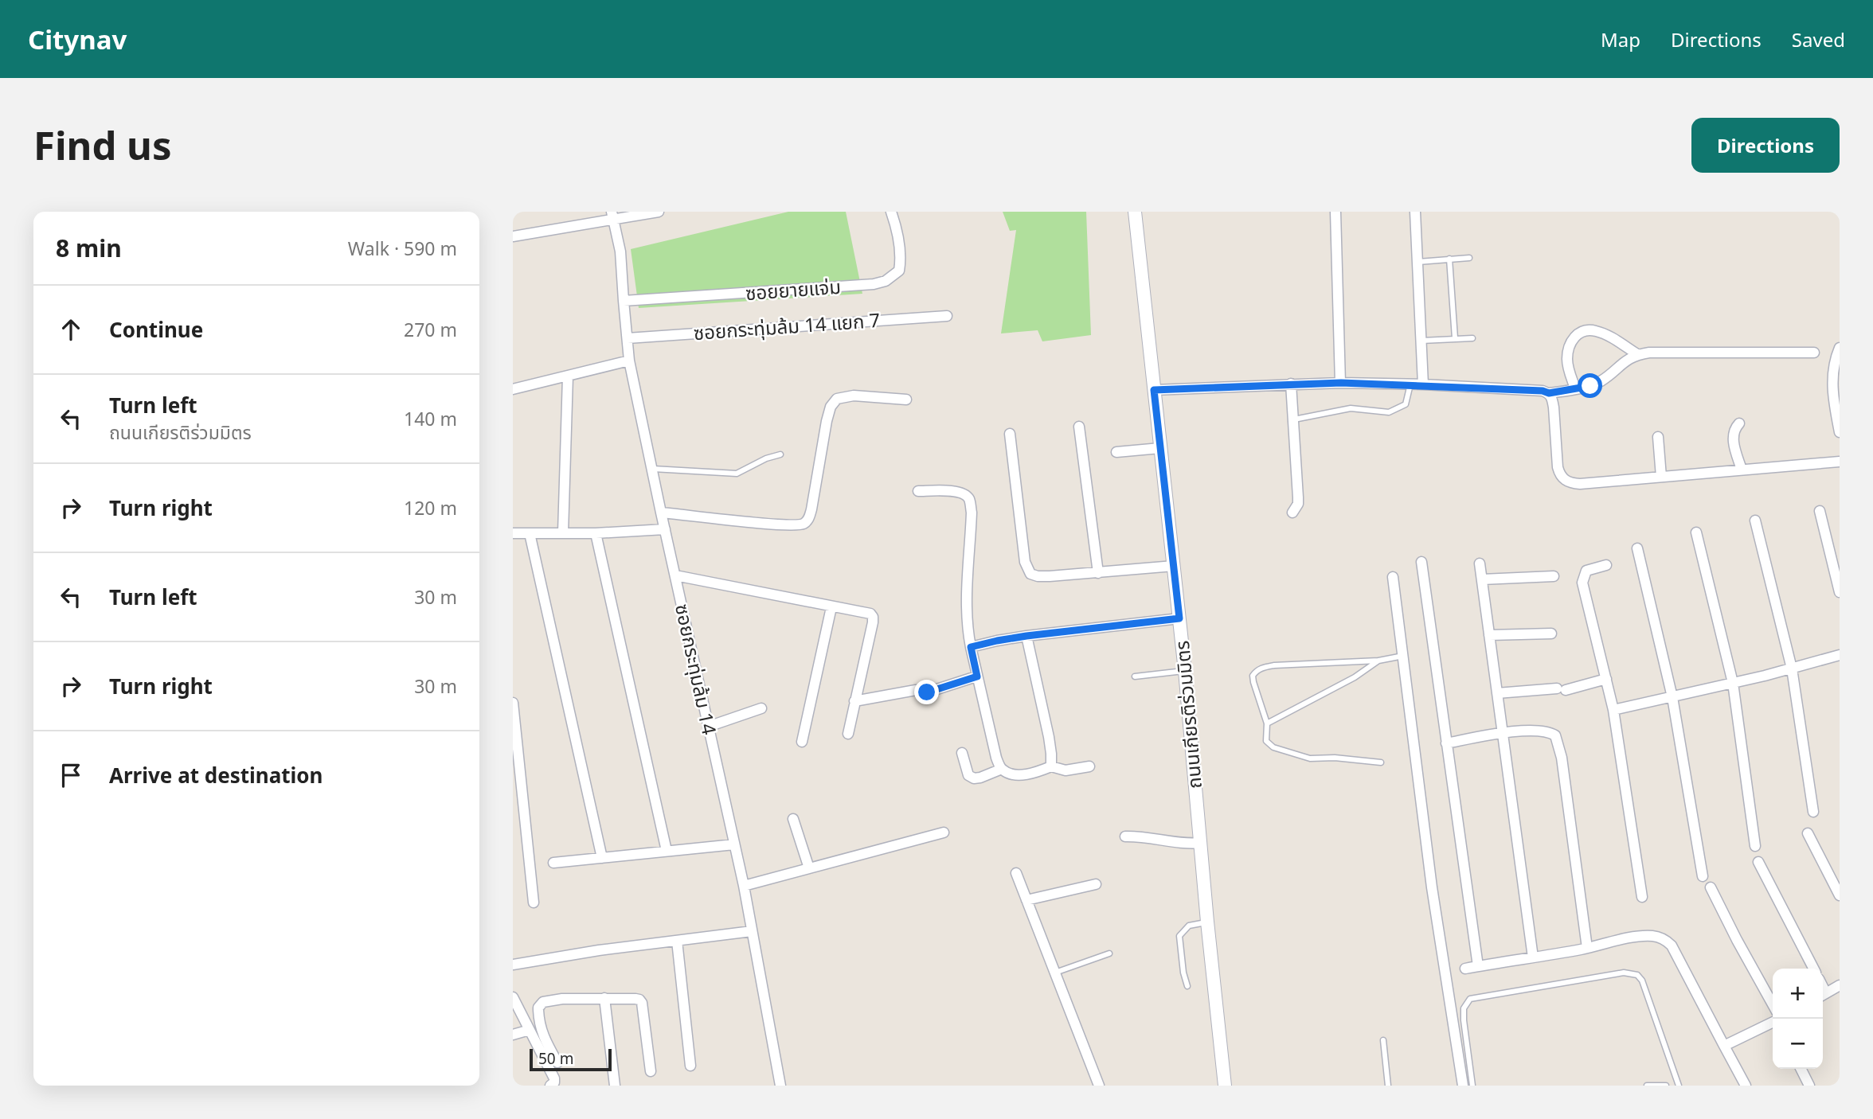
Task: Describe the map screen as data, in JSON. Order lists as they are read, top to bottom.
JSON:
{
  "streets": {
    "street": [
      "ซอยยายแจ่ม",
      "ซอยกระทุ่มล้ม 14 แยก 7",
      "ซอยกระทุ่มล้ม 14",
      "ถนนเกียรติร่วมมิตร"
    ]
  },
  "crossings": [
    ["ซอยยายแจ่ม", "ซอยกระทุ่มล้ม 14"],
    ["ซอยกระทุ่มล้ม 14 แยก 7", "ซอยกระทุ่มล้ม 14"]
  ],
  "scale_bar": "50 m",
  "page": {
    "header": "Citynav",
    "nav": ["Map", "Directions", "Saved"],
    "buttons": "Directions",
    "title": "Find us",
    "heading": ["8 min", "Walk · 590 m"],
    "list": [
      ["Continue", "270 m"],
      ["Turn left", "ถนนเกียรติร่วมมิตร", "140 m"],
      ["Turn right", "120 m"],
      ["Turn left", "30 m"],
      ["Turn right", "30 m"],
      "Arrive at destination"
    ],
    "map_buttons": ["+", "−"],
    "scale": "50 m"
  }
}
